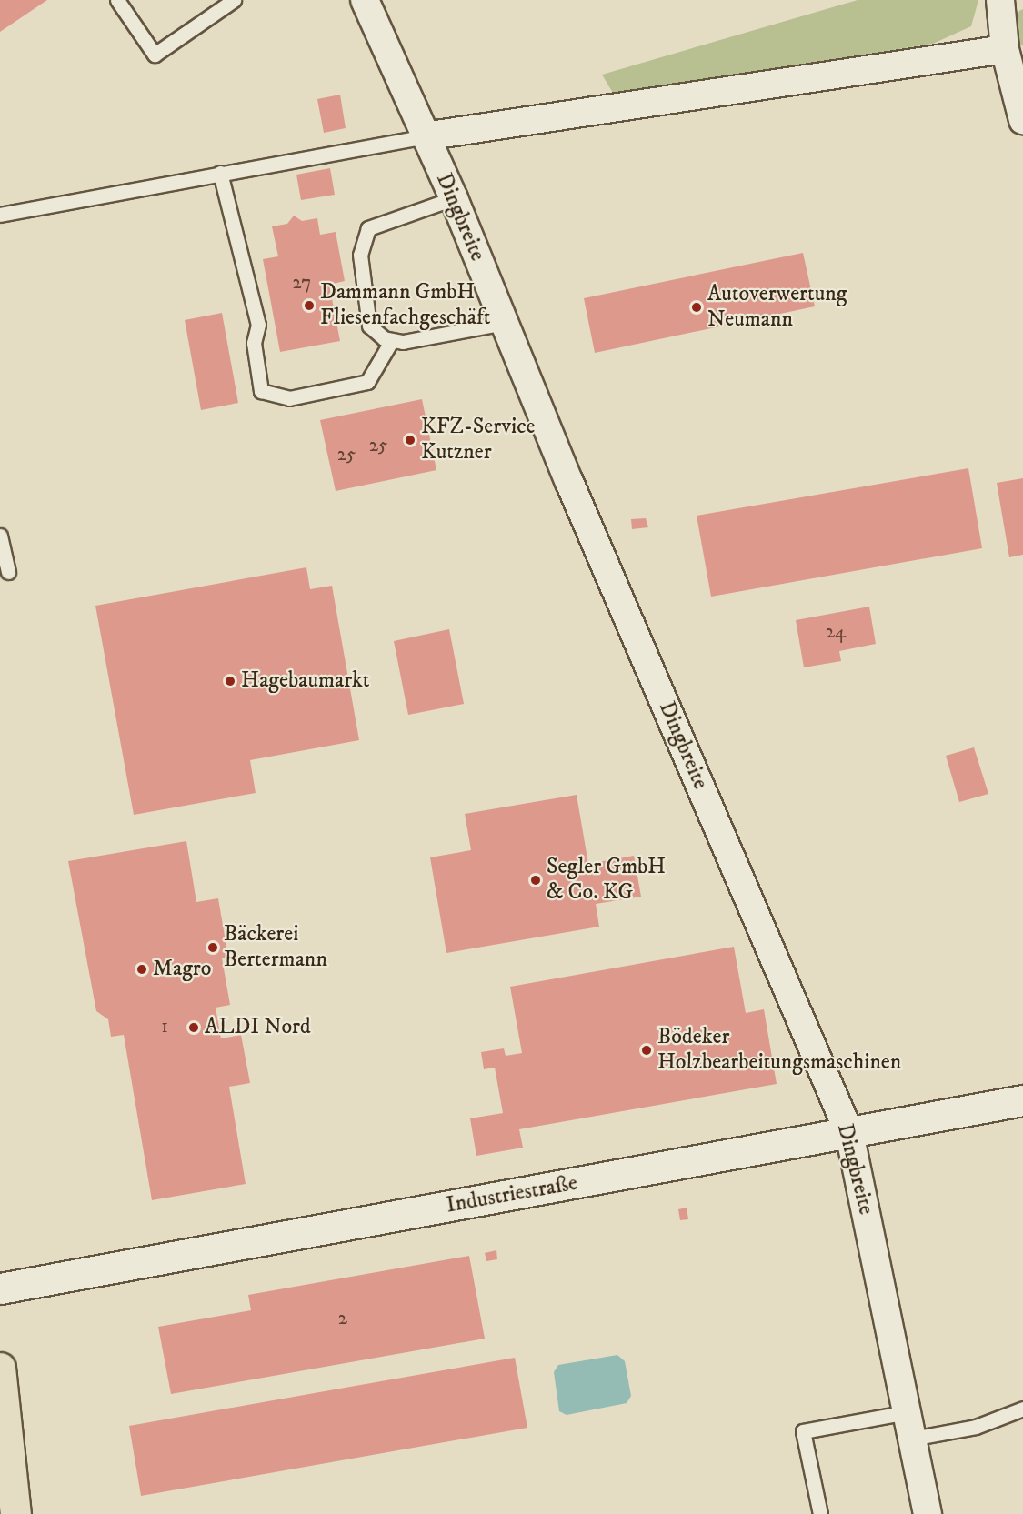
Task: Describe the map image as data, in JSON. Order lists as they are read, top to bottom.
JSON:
{
  "streets": {
    "street": ["Dingbreite", "Industriestraße"]
  },
  "crossings": [
    ["Dingbreite", "Industriestraße"]
  ],
  "places": [
    "Dammann GmbH Fliesenfachgeschäft",
    "Autoverwertung Neumann",
    "KFZ-Service Kutzner",
    "Hagebaumarkt",
    "Segler GmbH & Co. KG",
    "Bäckerei Bertermann",
    "Magro",
    "ALDI Nord",
    "Bödeker Holzbearbeitungsmaschinen"
  ],
  "house_numbers": [
    "27",
    "25",
    "25",
    "24",
    "1",
    "2"
  ]
}
